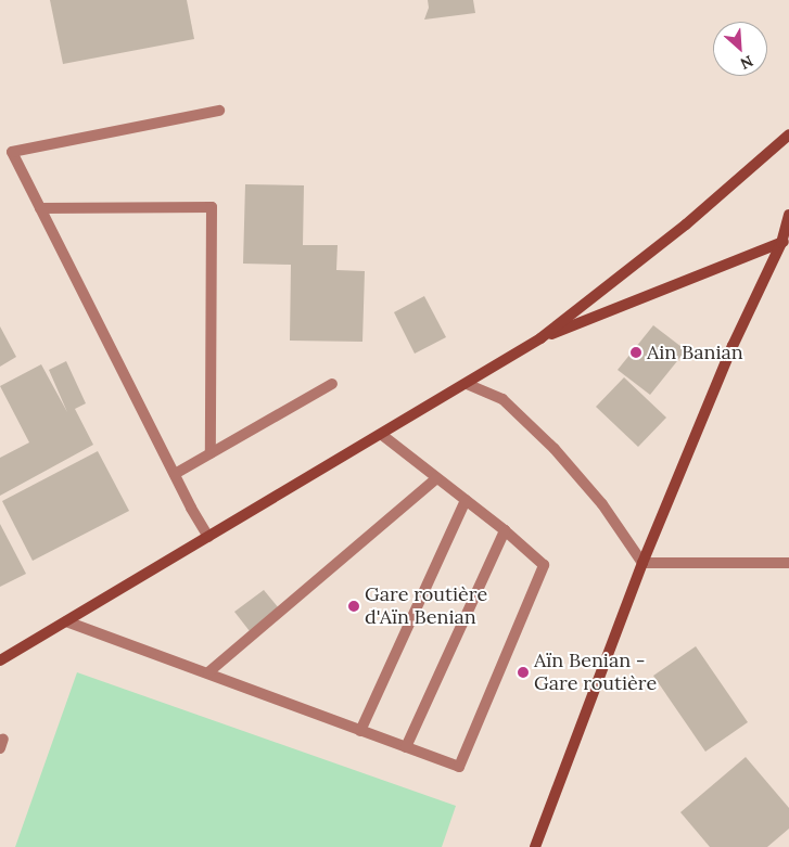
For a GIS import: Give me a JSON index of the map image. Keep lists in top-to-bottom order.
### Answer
{
  "places": ["Ain Banian", "Gare routière d'Aïn Benian", "Aïn Benian - Gare routière"],
  "north": "bottom right"
}
